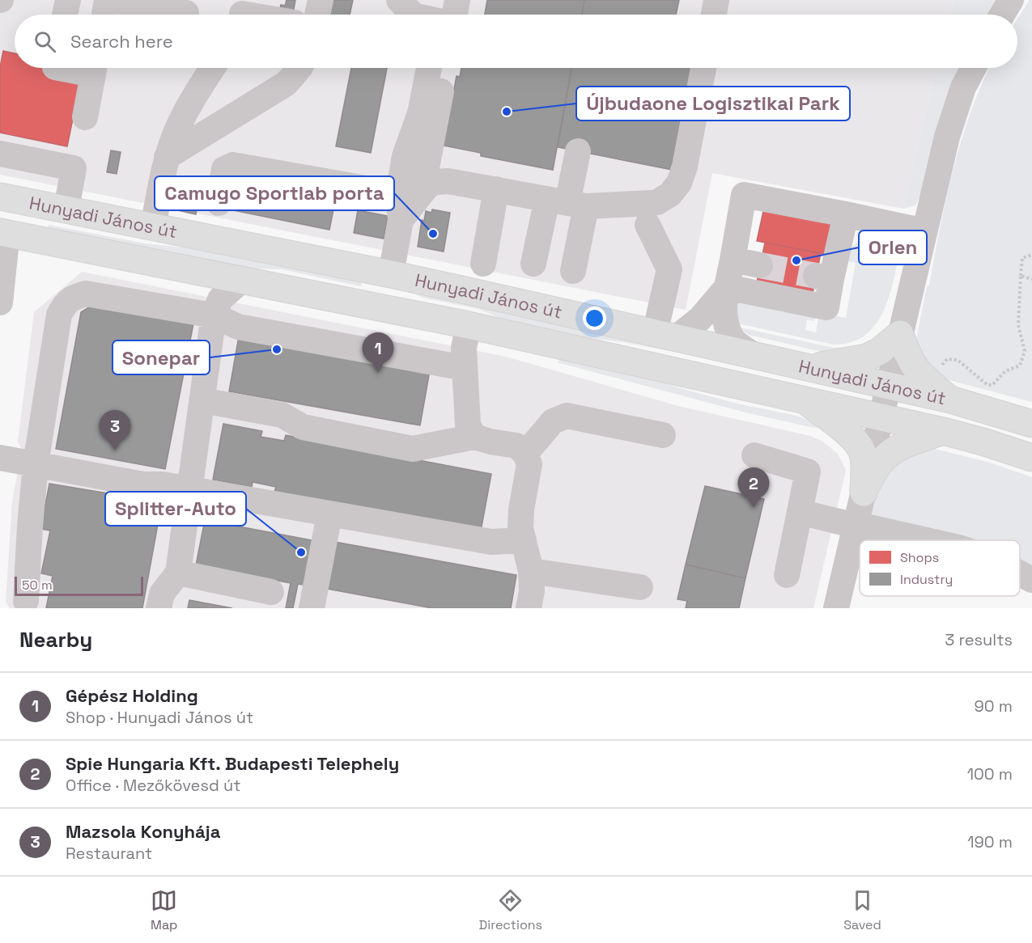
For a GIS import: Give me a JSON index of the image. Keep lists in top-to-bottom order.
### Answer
{
  "streets": {
    "main road": ["Hunyadi János út"]
  },
  "places": [
    "Újbudaone Logisztikai Park",
    "Camugo Sportlab porta",
    "Orlen",
    "Sonepar",
    "Splitter-Auto"
  ],
  "legend": ["Shops", "Industry"],
  "scale_bar": "50 m",
  "page": {
    "search": "Search here",
    "pins": ["1", "3", "2"],
    "scale": "50 m",
    "heading": ["Nearby", "3 results"],
    "list": [
      {
        "mark": "1",
        "name": "Gépész Holding",
        "note": "Shop · Hunyadi János út",
        "value": "90 m"
      },
      {
        "mark": "2",
        "name": "Spie Hungaria Kft. Budapesti Telephely",
        "note": "Office · Mezőkövesd út",
        "value": "100 m"
      },
      {
        "mark": "3",
        "name": "Mazsola Konyhája",
        "note": "Restaurant",
        "value": "190 m"
      }
    ],
    "nav": ["Map", "Directions", "Saved"]
  }
}
